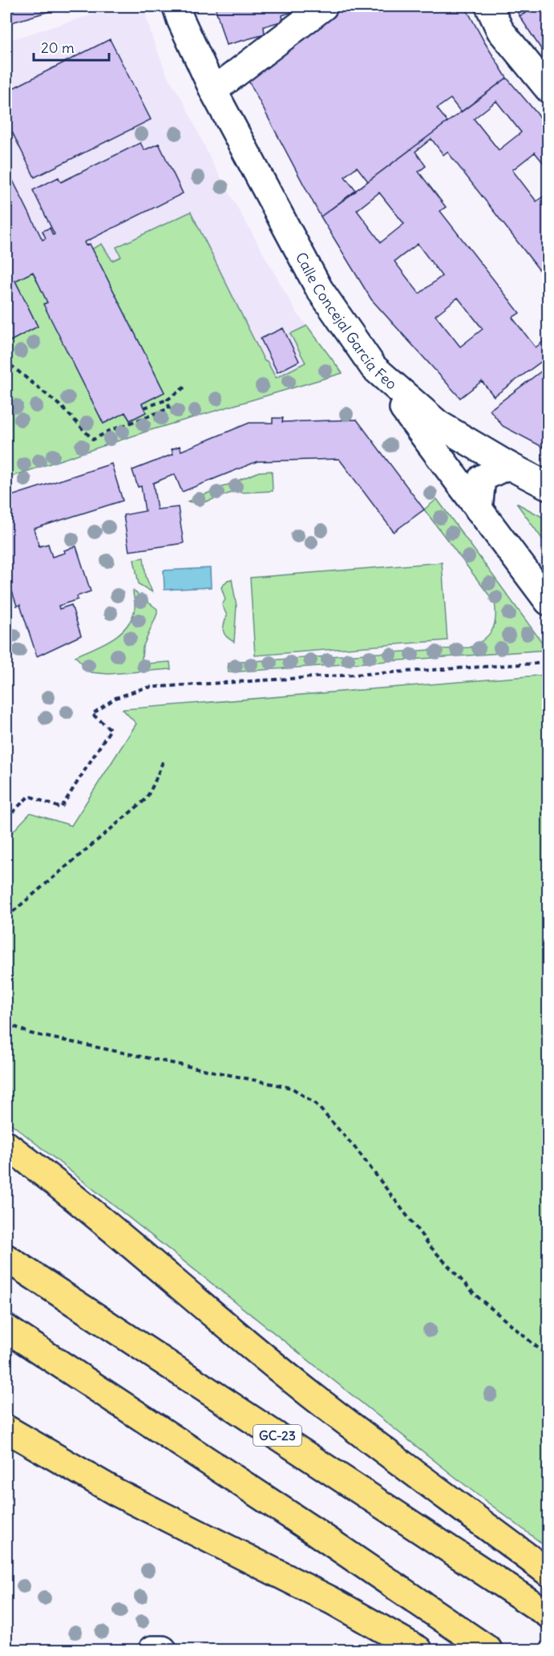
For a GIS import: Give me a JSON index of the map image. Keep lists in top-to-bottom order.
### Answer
{
  "streets": {
    "highway": ["GC-23"],
    "street": ["Calle Concejal García Feo"]
  },
  "scale_bar": "20 m"
}
